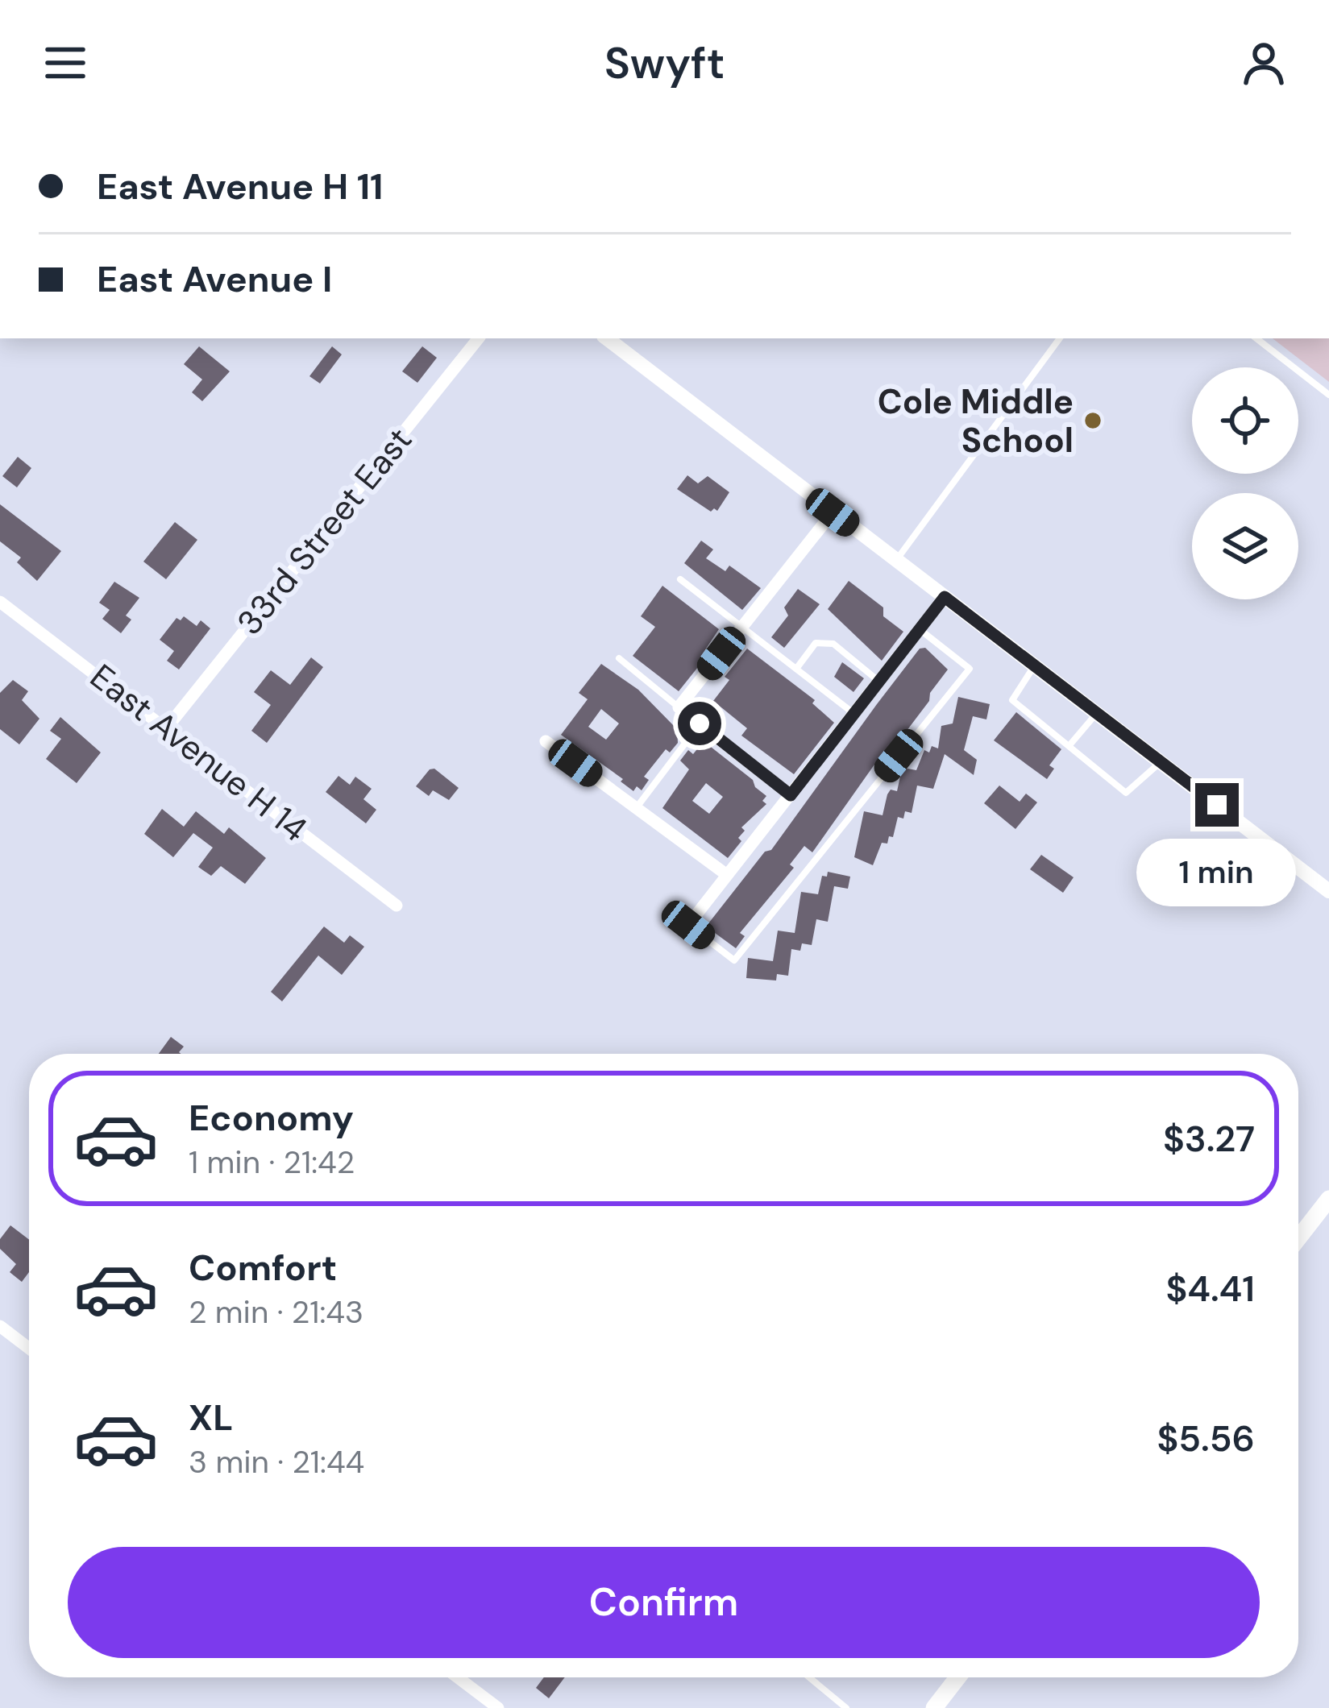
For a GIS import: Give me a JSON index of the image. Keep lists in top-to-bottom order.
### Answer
{
  "streets": {
    "street": ["33rd Street East", "East Avenue H 14"]
  },
  "crossings": [
    ["33rd Street East", "East Avenue H 14"]
  ],
  "places": ["Cole Middle School"],
  "page": {
    "header": "Swyft",
    "banner": ["East Avenue H 11", "East Avenue I"],
    "bubble": "1 min",
    "list": [
      {
        "name": "Economy",
        "note": "1 min · 21:42",
        "value": "$3.27"
      },
      {
        "name": "Comfort",
        "note": "2 min · 21:43",
        "value": "$4.41"
      },
      {
        "name": "XL",
        "note": "3 min · 21:44",
        "value": "$5.56"
      }
    ],
    "buttons": "Confirm"
  }
}
